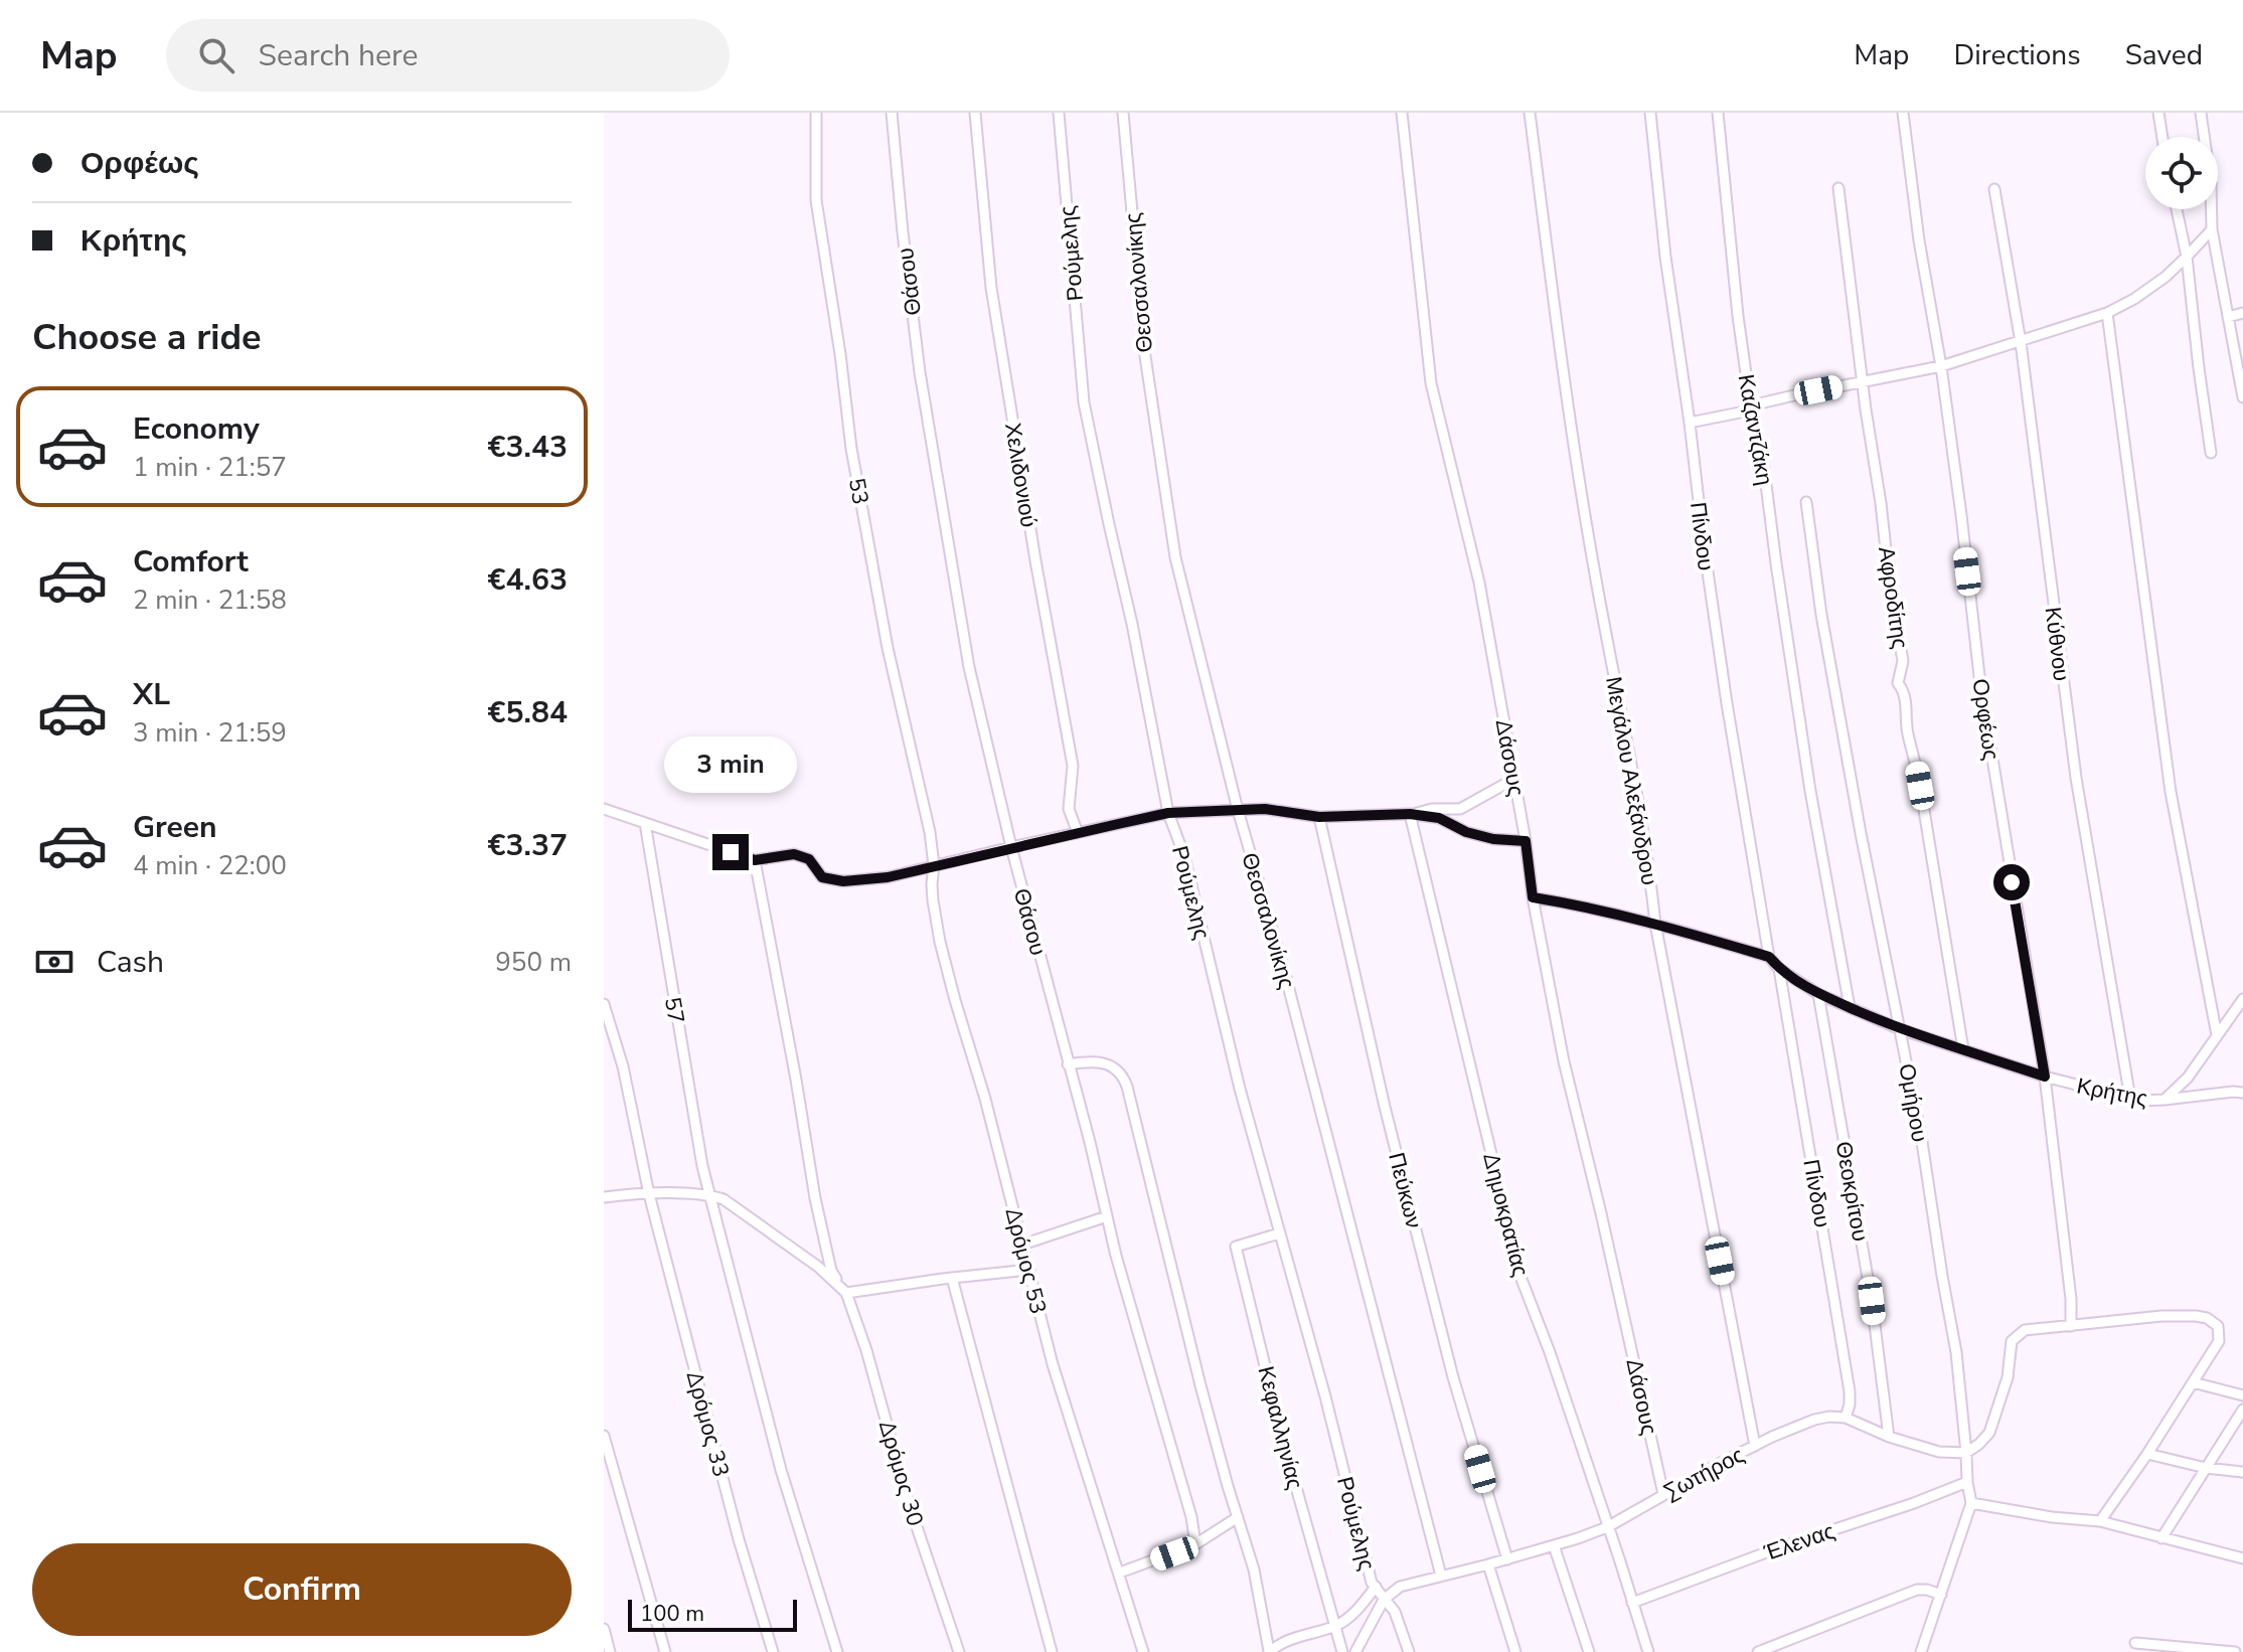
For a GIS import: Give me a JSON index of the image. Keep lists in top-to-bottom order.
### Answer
{
  "streets": {
    "street": [
      "Ρούμελης",
      "Θάσου",
      "Θεσσαλονίκης",
      "Καζαντζάκη",
      "Χελιδονιού",
      "53",
      "Πίνδου",
      "Αφροδίτης",
      "Κύθνου",
      "Ορφέως",
      "Δάσους",
      "Μεγάλου Αλεξάνδρου",
      "57",
      "Κρήτης",
      "Ομήρου",
      "Πεύκων",
      "Θεοκρίτου",
      "Δημοκρατίας",
      "Δρόμος 53",
      "Δρόμος 33",
      "Κεφαλληνίας",
      "Δρόμος 30",
      "Σωτήρος",
      "Έλενας"
    ]
  },
  "crossings": [
    ["Ρούμελης", "Κεφαλληνίας"],
    ["Ρούμελης", "Σωτήρος"],
    ["Θεσσαλονίκης", "Σωτήρος"],
    ["Καζαντζάκη", "Κρήτης"],
    ["53", "Δρόμος 53"],
    ["Πίνδου", "Κρήτης"],
    ["Πίνδου", "Σωτήρος"],
    ["Αφροδίτης", "Κρήτης"],
    ["Κύθνου", "Κρήτης"],
    ["Ορφέως", "Κρήτης"],
    ["Δάσους", "Σωτήρος"],
    ["Μεγάλου Αλεξάνδρου", "Σωτήρος"],
    ["Κρήτης", "Ομήρου"],
    ["Κρήτης", "Θεοκρίτου"],
    ["Ομήρου", "Έλενας"],
    ["Πεύκων", "Σωτήρος"],
    ["Δημοκρατίας", "Σωτήρος"],
    ["Δημοκρατίας", "Έλενας"]
  ],
  "scale_bar": "100 m",
  "page": {
    "header": "Map",
    "search": "Search here",
    "nav": ["Map", "Directions", "Saved"],
    "banner": ["Ορφέως", "Κρήτης"],
    "heading": "Choose a ride",
    "list": [
      {
        "name": "Economy",
        "note": "1 min · 21:57",
        "value": "€3.43"
      },
      {
        "name": "Comfort",
        "note": "2 min · 21:58",
        "value": "€4.63"
      },
      {
        "name": "XL",
        "note": "3 min · 21:59",
        "value": "€5.84"
      },
      {
        "name": "Green",
        "note": "4 min · 22:00",
        "value": "€3.37"
      }
    ],
    "bubble": "3 min",
    "pay": ["Cash", "950 m"],
    "buttons": "Confirm",
    "scale": "100 m"
  }
}
